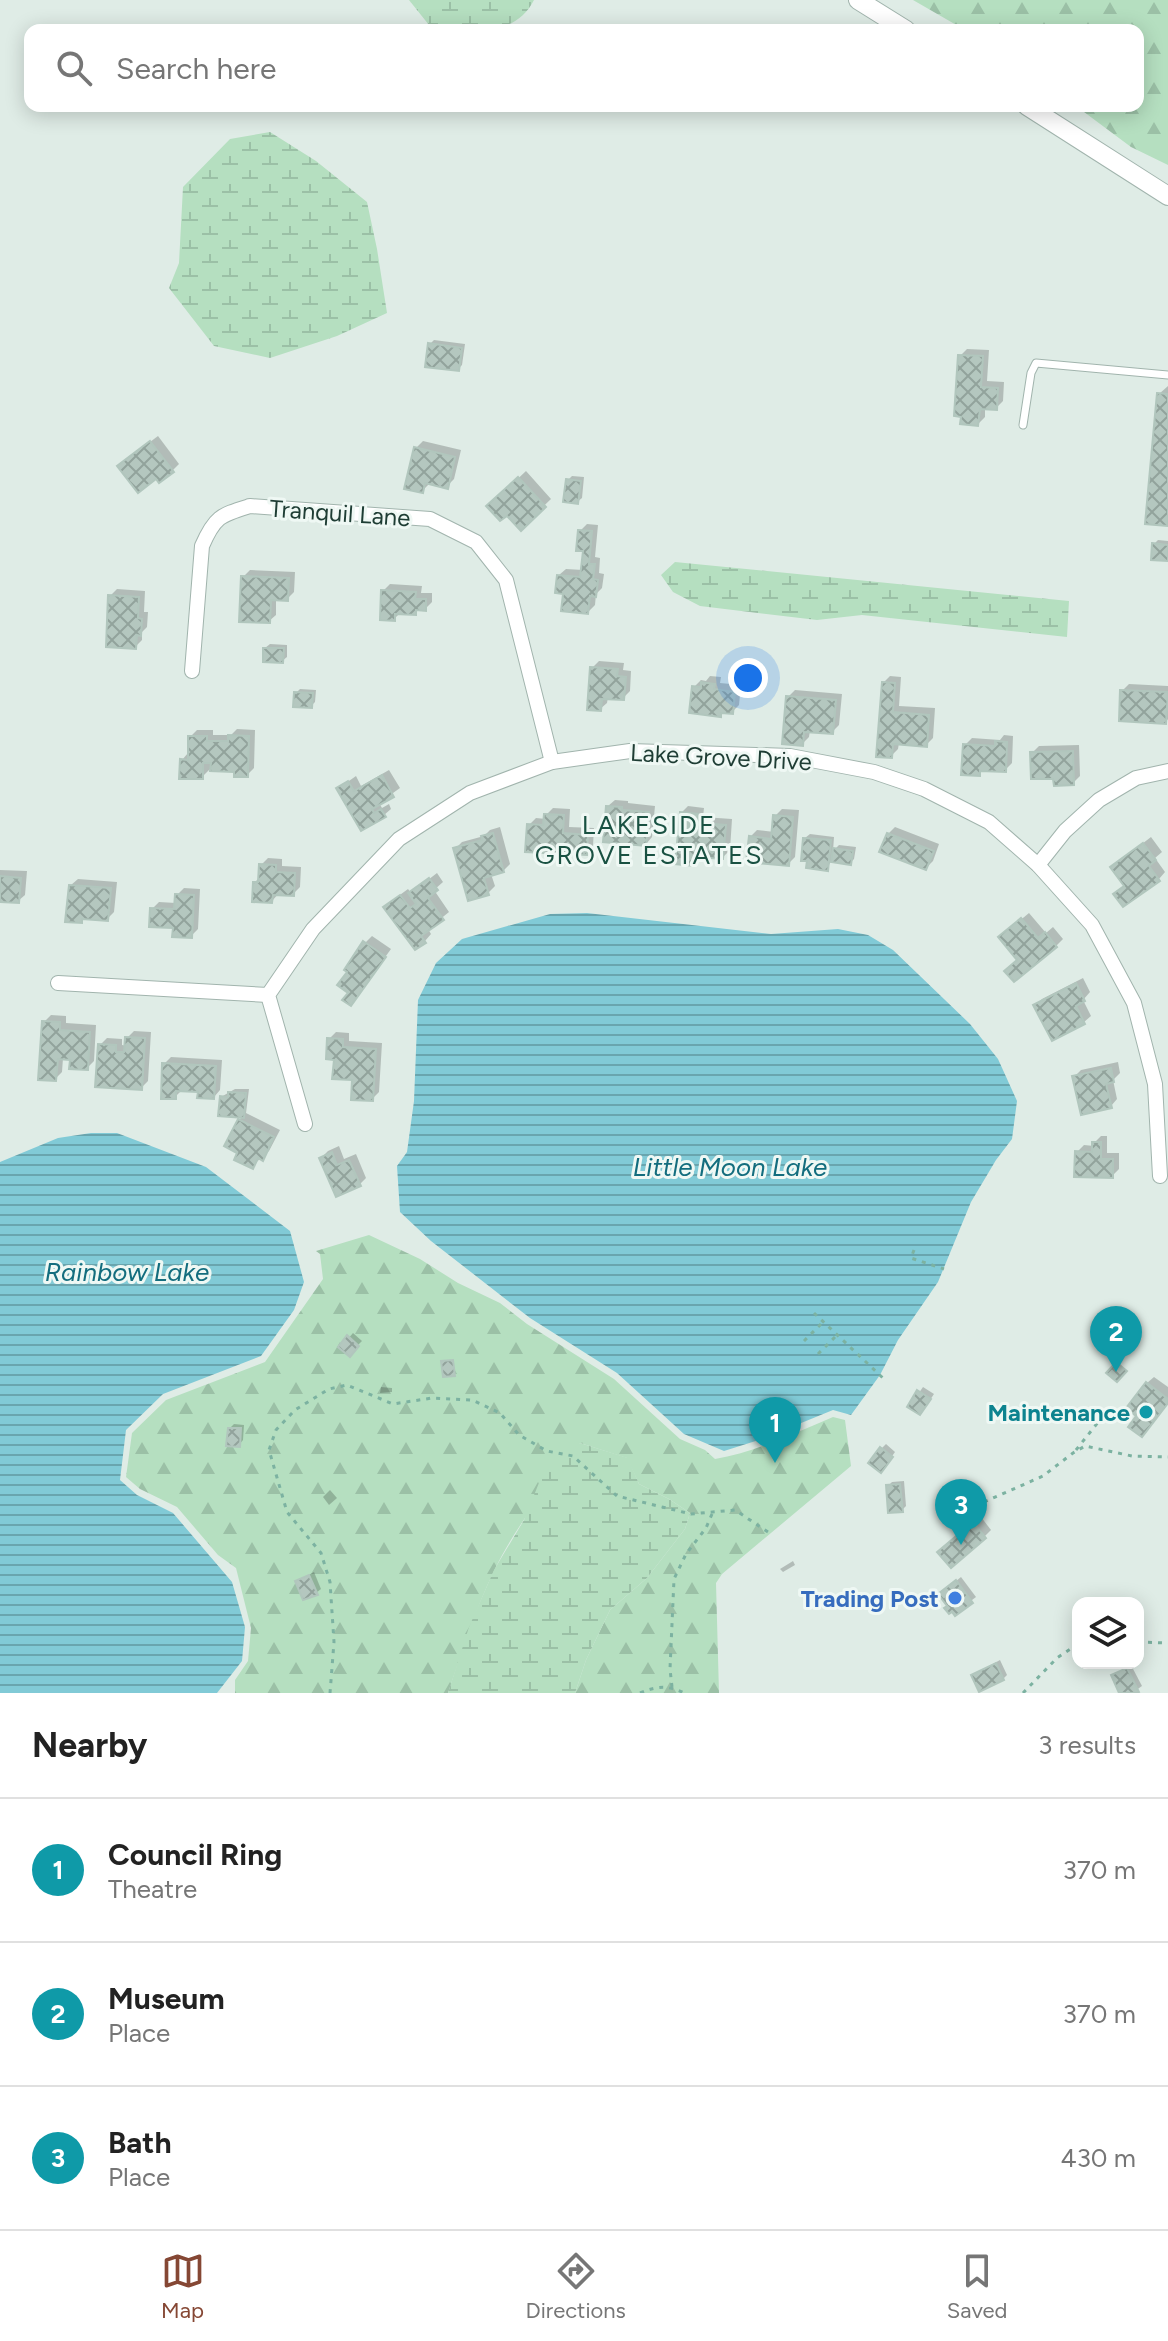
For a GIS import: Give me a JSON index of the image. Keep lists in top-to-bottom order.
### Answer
{
  "streets": {
    "street": ["Tranquil Lane", "Lake Grove Drive"]
  },
  "crossings": [
    ["Tranquil Lane", "Lake Grove Drive"]
  ],
  "districts": ["LAKESIDE GROVE ESTATES"],
  "water": ["Little Moon Lake", "Rainbow Lake"],
  "places": ["Maintenance", "Trading Post"],
  "page": {
    "search": "Search here",
    "pins": ["2", "1", "3"],
    "heading": ["Nearby", "3 results"],
    "list": [
      {
        "mark": "1",
        "name": "Council Ring",
        "note": "Theatre",
        "value": "370 m"
      },
      {
        "mark": "2",
        "name": "Museum",
        "note": "Place",
        "value": "370 m"
      },
      {
        "mark": "3",
        "name": "Bath",
        "note": "Place",
        "value": "430 m"
      }
    ],
    "nav": ["Map", "Directions", "Saved"]
  }
}
